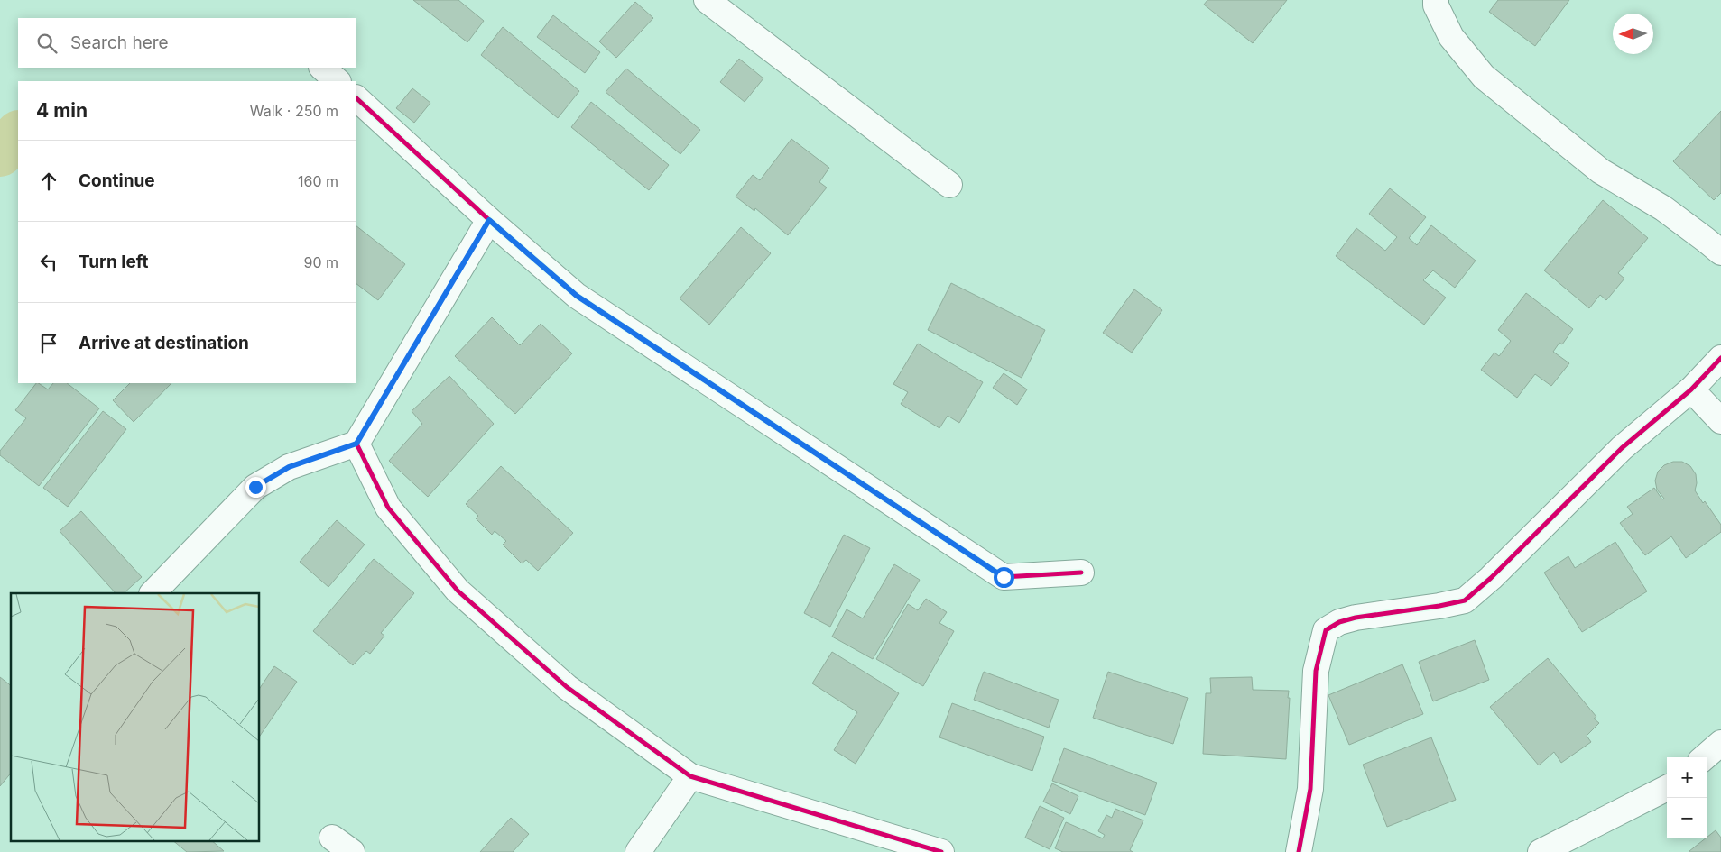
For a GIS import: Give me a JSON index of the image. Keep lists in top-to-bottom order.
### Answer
{
  "north": "left",
  "page": {
    "search": "Search here",
    "heading": ["4 min", "Walk · 250 m"],
    "list": [
      ["Continue", "160 m"],
      ["Turn left", "90 m"],
      "Arrive at destination"
    ],
    "map_buttons": ["+", "−"]
  }
}
